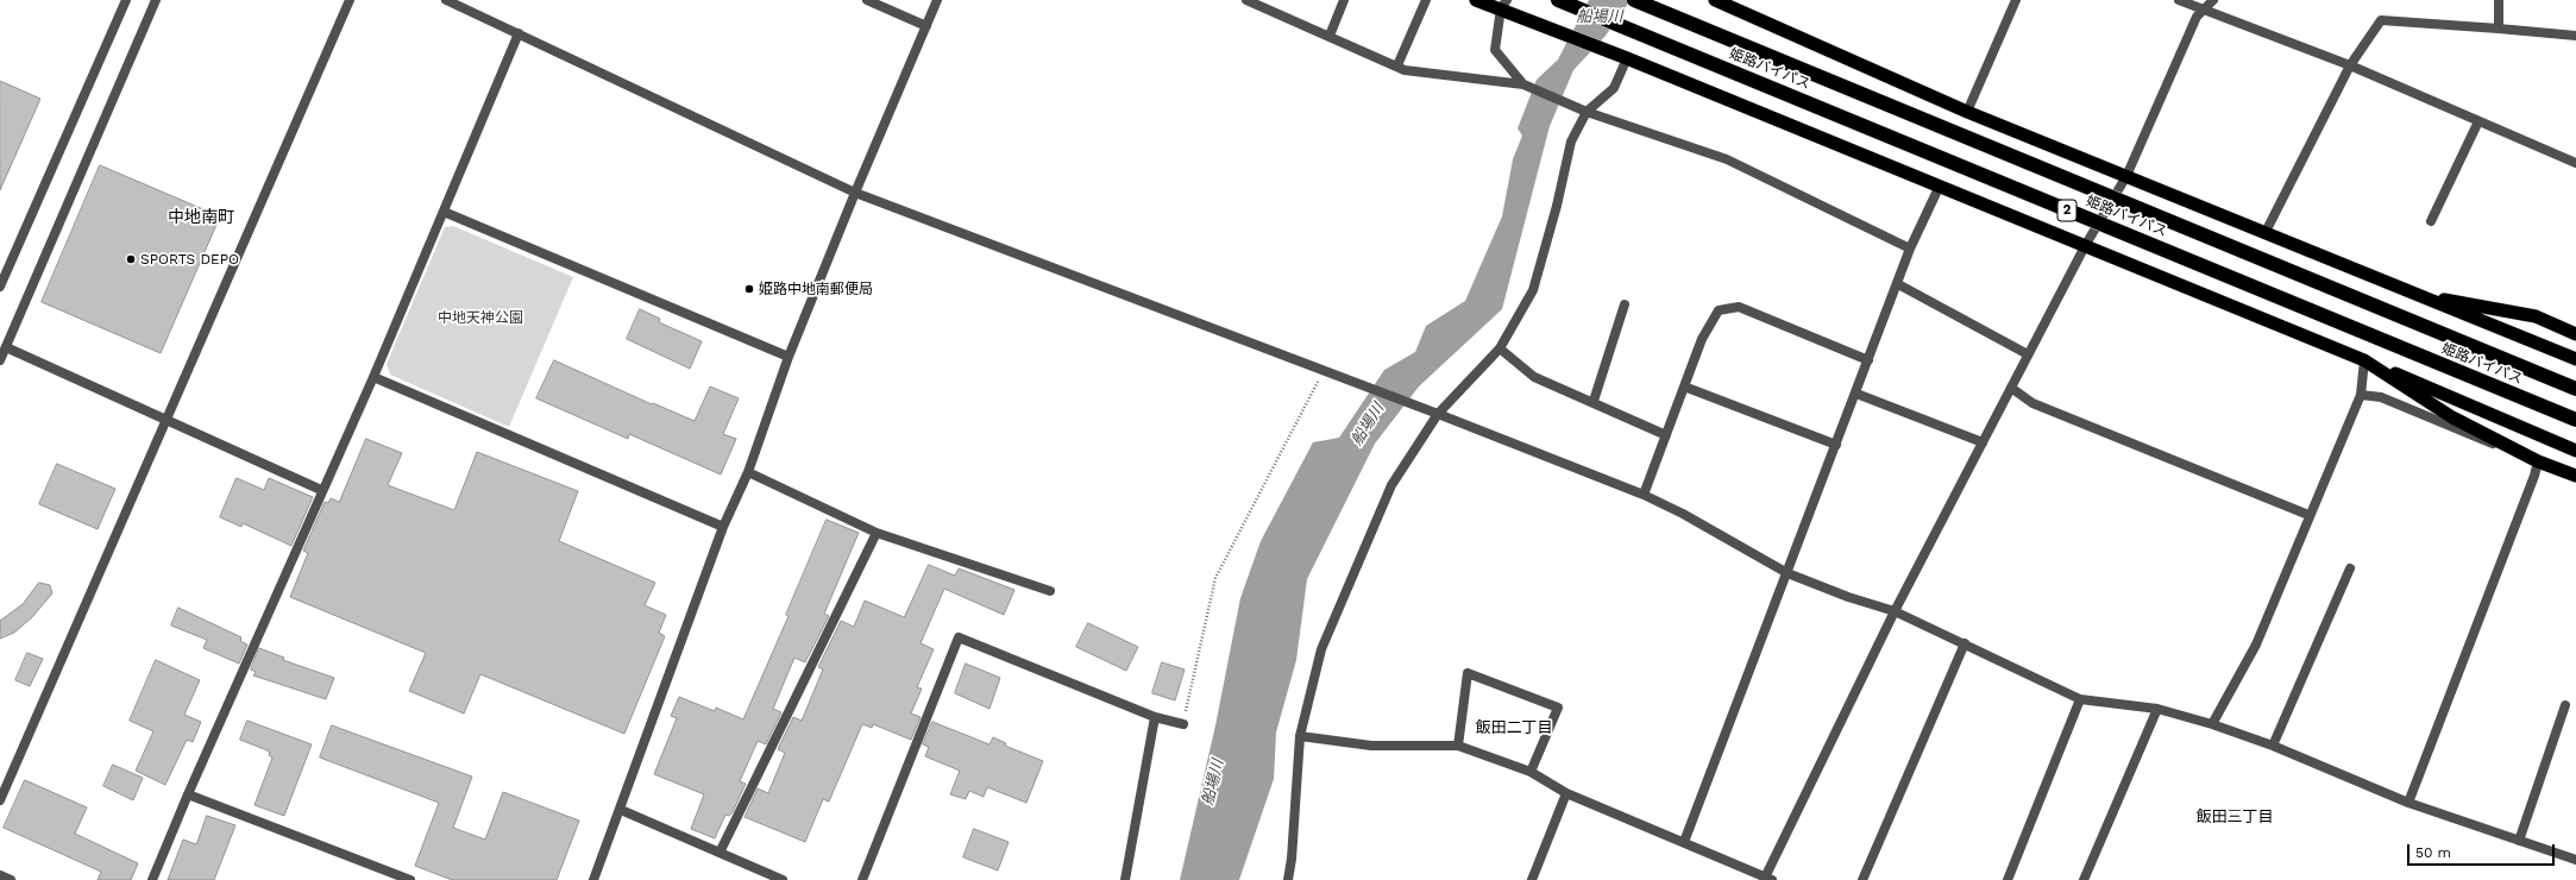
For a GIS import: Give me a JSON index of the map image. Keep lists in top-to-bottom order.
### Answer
{
  "streets": {
    "highway": ["姫路バイパス", "2"]
  },
  "districts": ["中地南町", "飯田二丁目", "飯田三丁目"],
  "water": ["船場川"],
  "parks": ["中地天神公園"],
  "places": ["SPORTS DEPO", "姫路中地南郵便局"],
  "scale_bar": "50 m"
}
